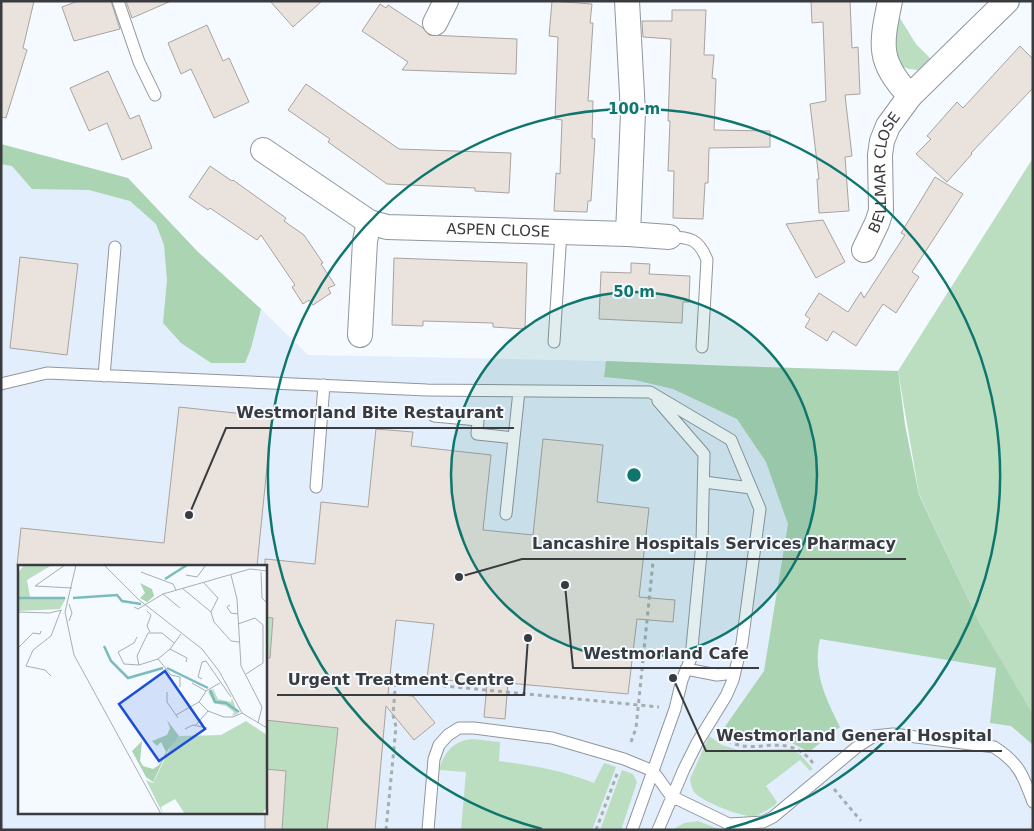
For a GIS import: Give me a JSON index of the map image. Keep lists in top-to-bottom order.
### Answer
{
  "streets": {
    "street": ["BELLMAR CLOSE", "ASPEN CLOSE"]
  },
  "places": [
    "Westmorland Bite Restaurant",
    "Lancashire Hospitals Services Pharmacy",
    "Westmorland Cafe",
    "Urgent Treatment Centre",
    "Westmorland General Hospital"
  ],
  "rings": ["100 m", "50 m"]
}
